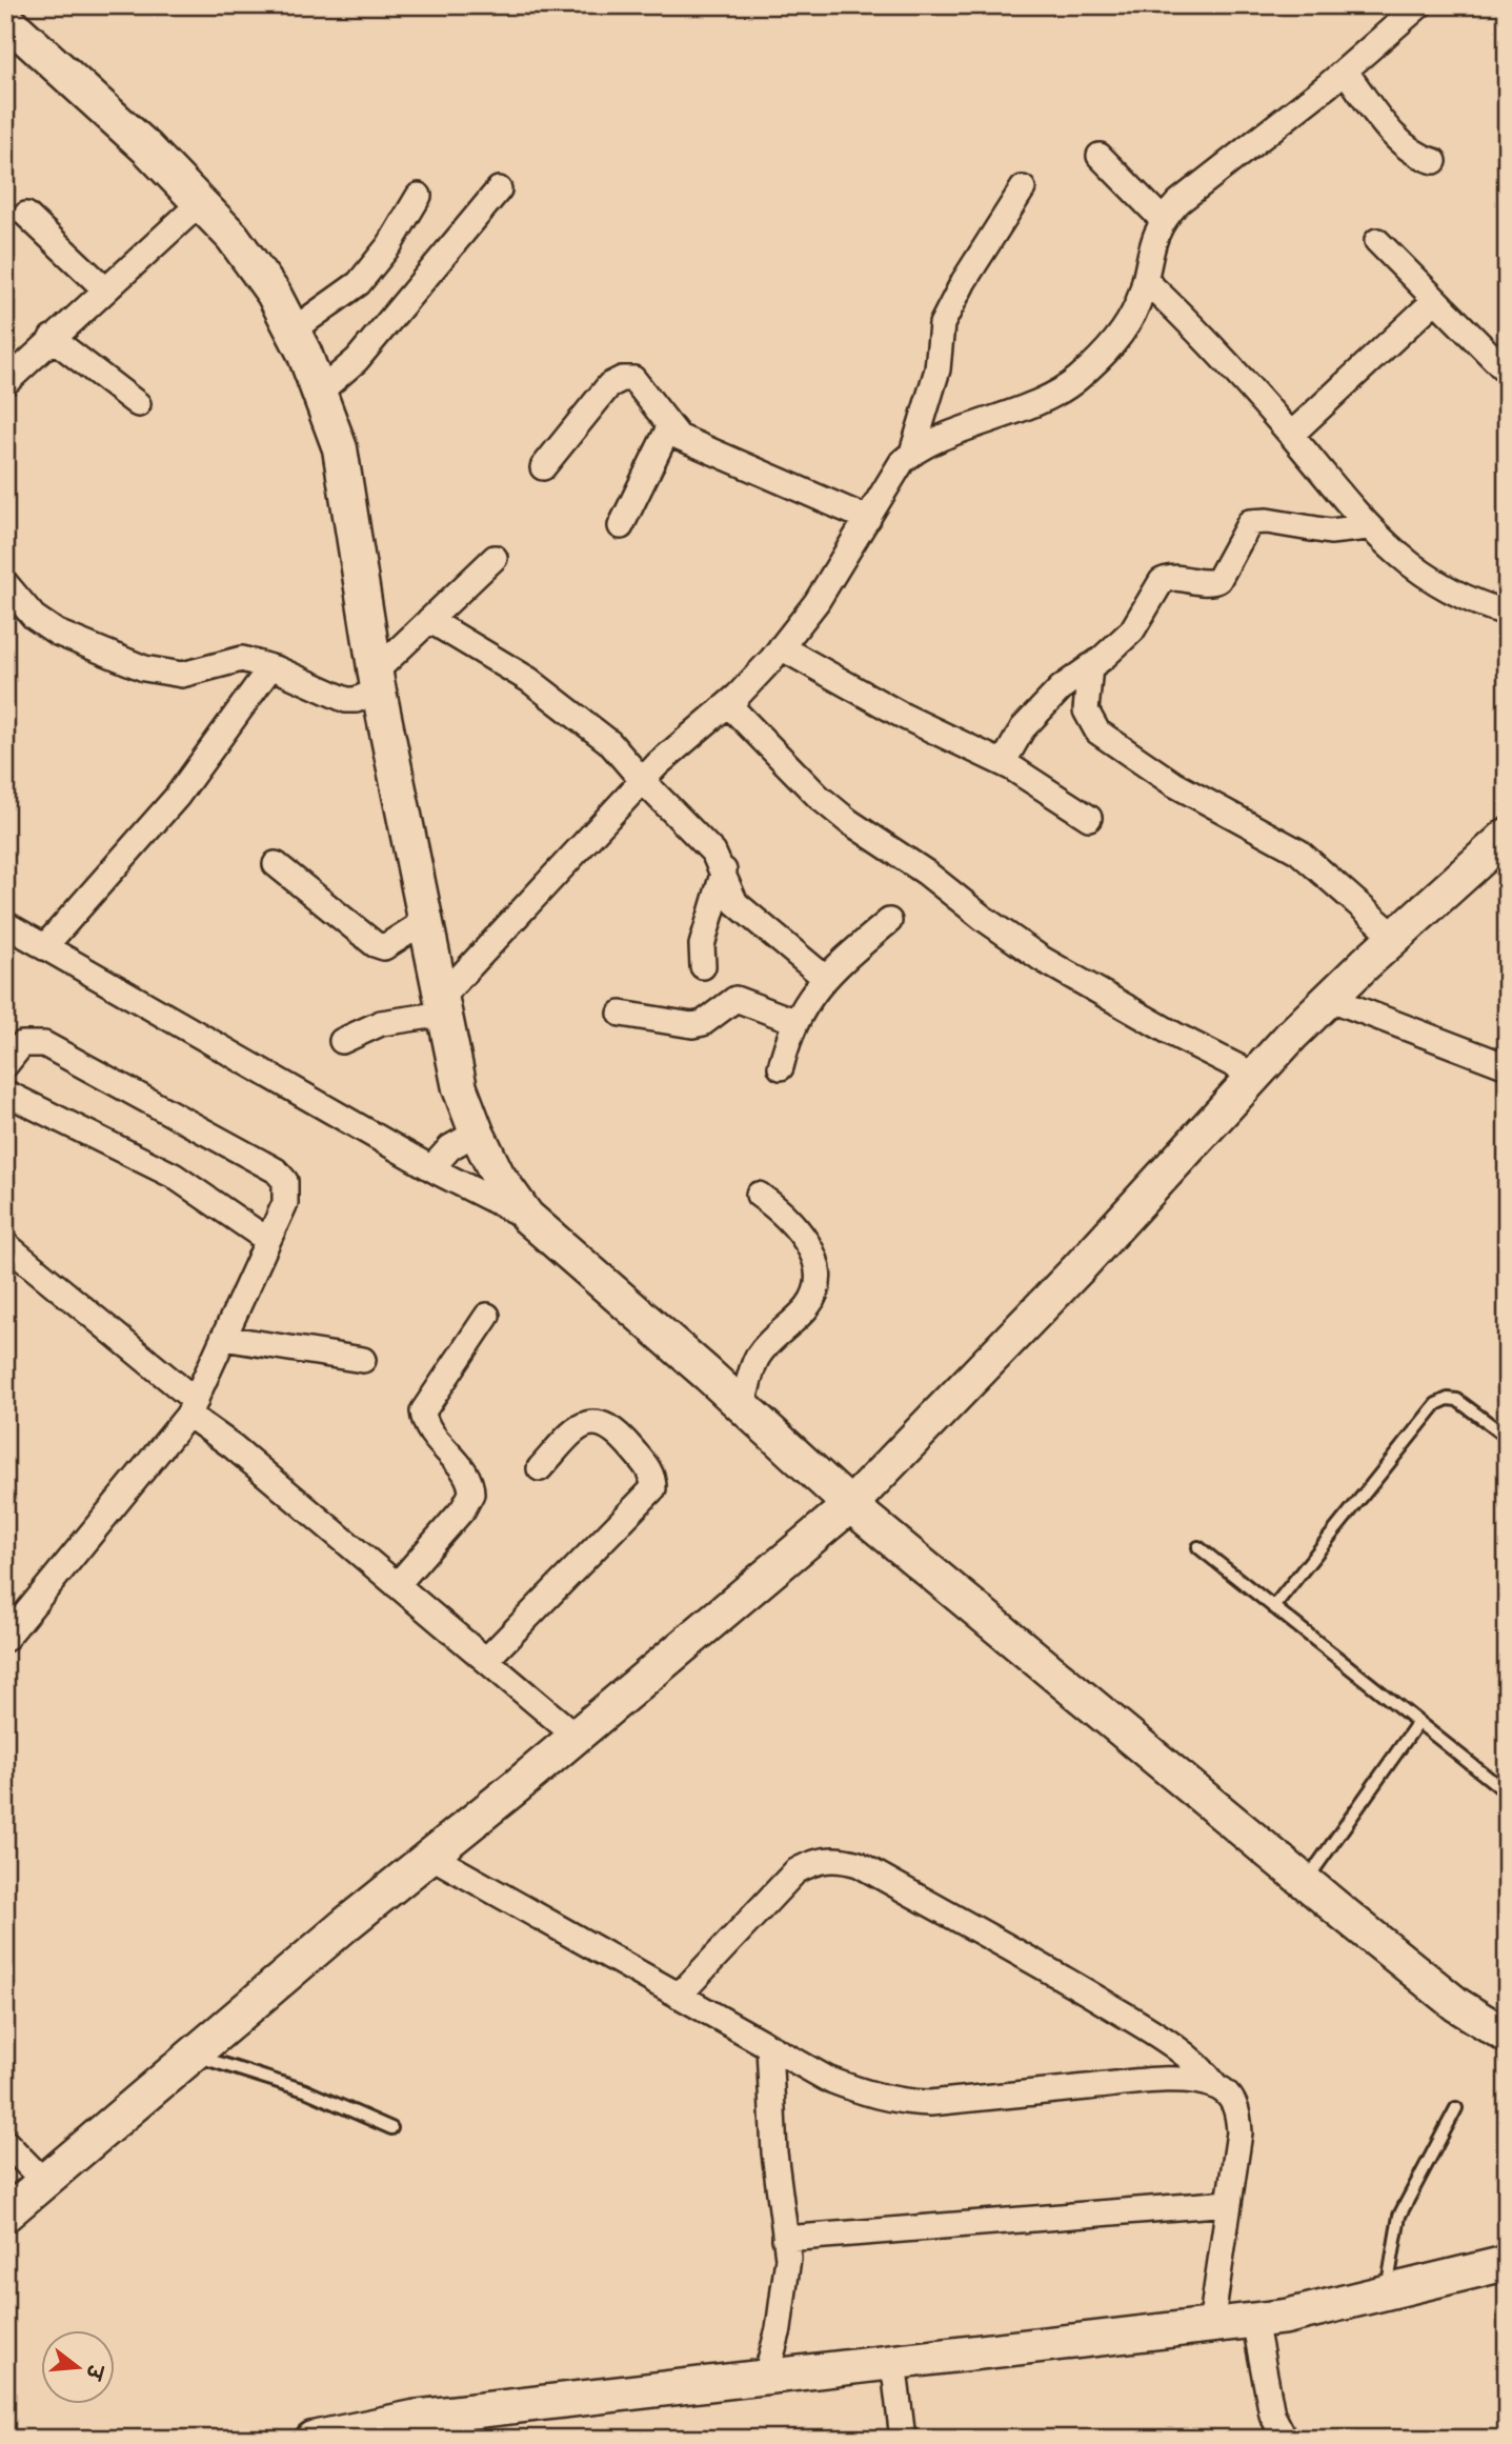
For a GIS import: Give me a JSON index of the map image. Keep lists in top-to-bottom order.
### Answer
{
  "north": "right"
}
